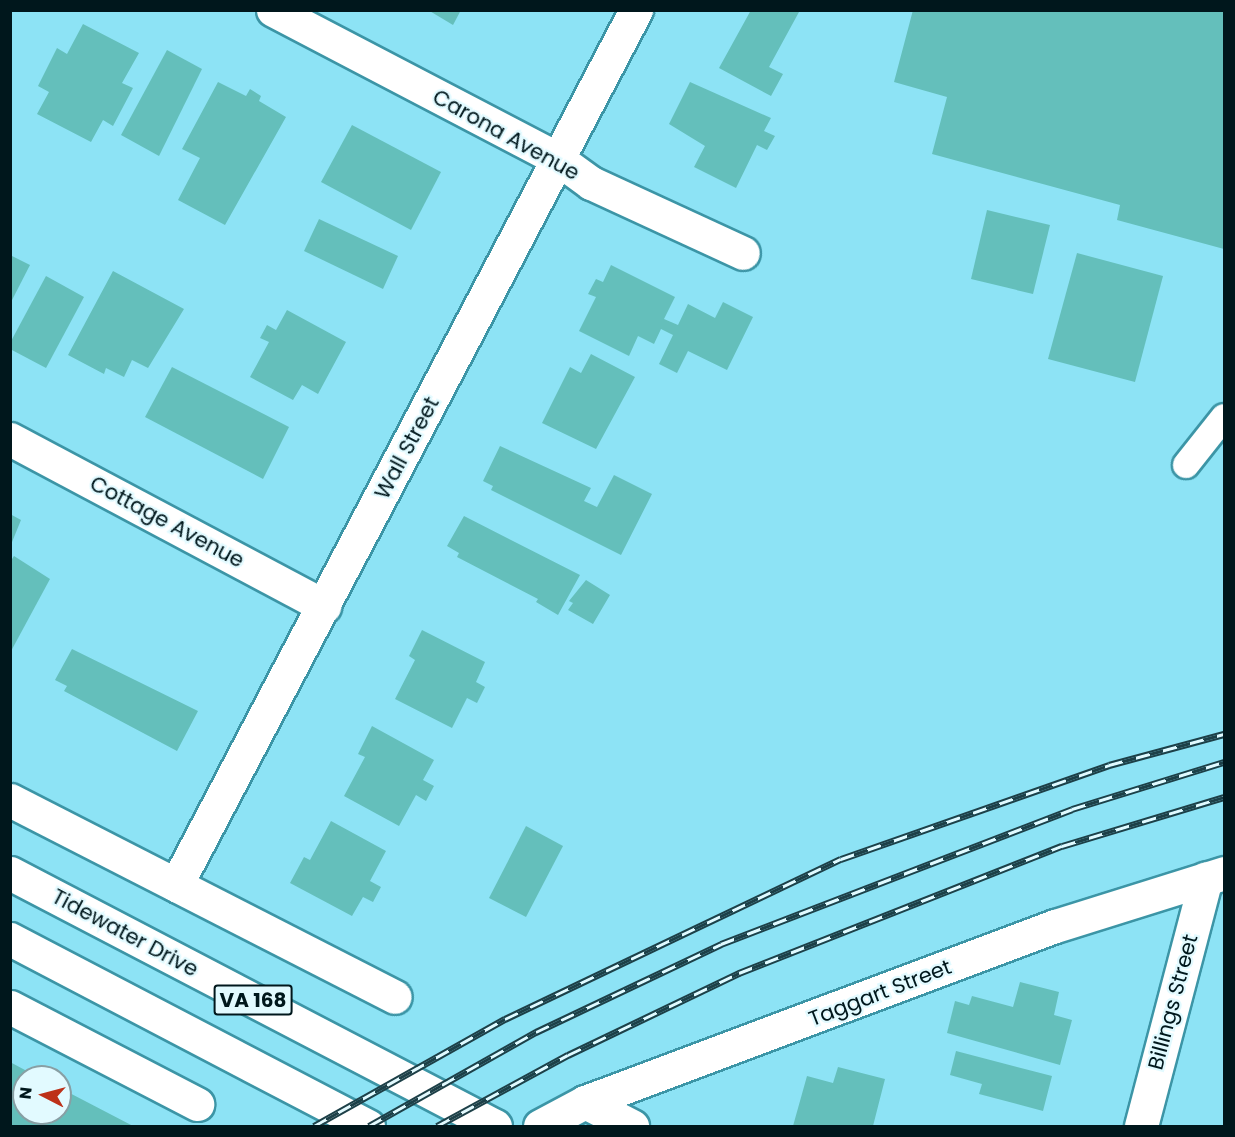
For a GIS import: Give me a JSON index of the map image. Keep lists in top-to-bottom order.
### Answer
{
  "streets": {
    "main road": [
      "Carona Avenue",
      "Wall Street",
      "Cottage Avenue",
      "Tidewater Drive",
      "Taggart Street",
      "VA 168",
      "Billings Street"
    ]
  },
  "crossings": [
    ["Carona Avenue", "Wall Street"],
    ["Wall Street", "Cottage Avenue"],
    ["Taggart Street", "Billings Street"]
  ],
  "north": "left"
}
